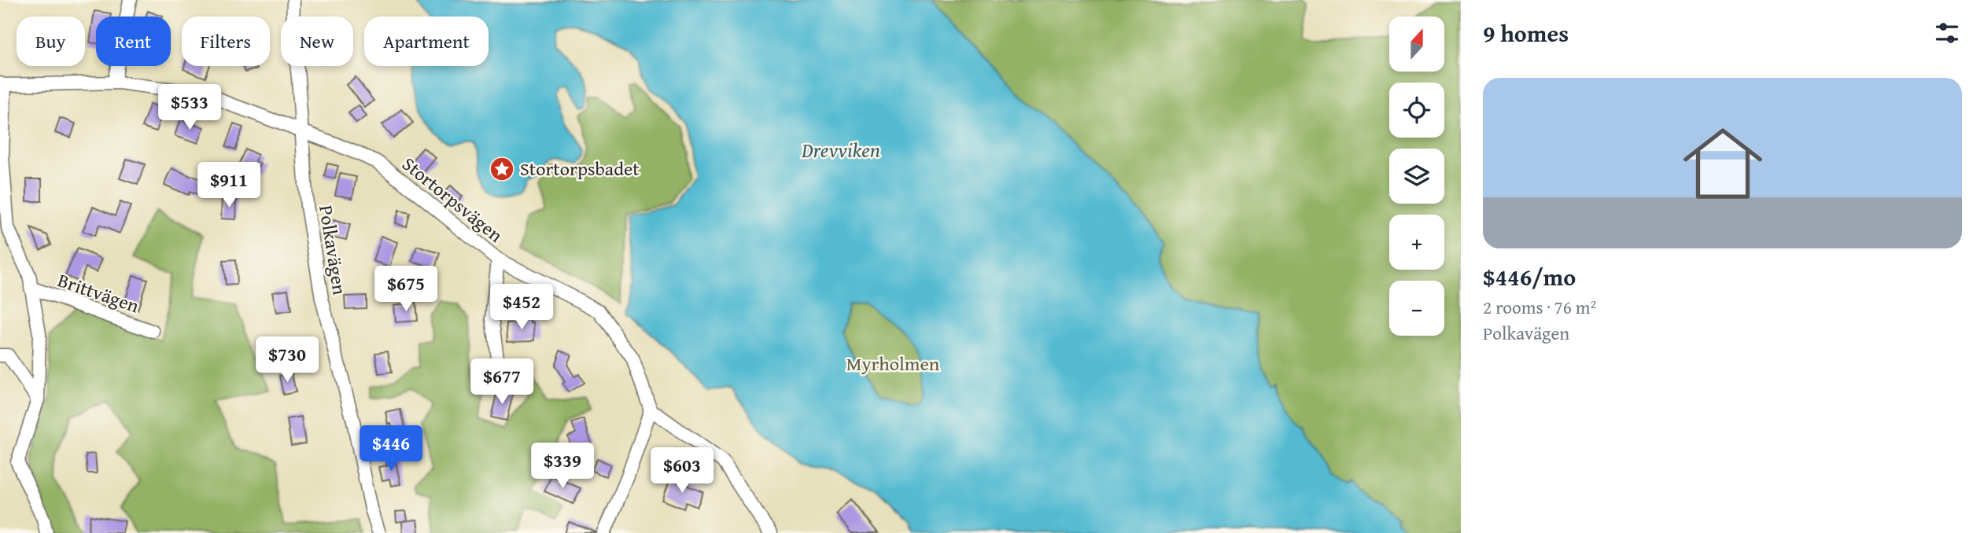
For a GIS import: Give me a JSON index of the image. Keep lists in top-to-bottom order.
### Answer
{
  "streets": {
    "street": ["Stortorpsvägen", "Polkavägen", "Brittvägen"]
  },
  "crossings": [
    ["Stortorpsvägen", "Polkavägen"]
  ],
  "water": ["Drevviken"],
  "parks": ["Myrholmen"],
  "places": {
    "place": ["Stortorpsbadet"]
  },
  "north": "top",
  "page": {
    "heading": "9 homes",
    "map_buttons": ["+", "−"],
    "chip": [
      "Buy",
      "Rent",
      "Filters",
      "New",
      "Apartment"
    ],
    "list": [
      {
        "name": "$446/mo",
        "note": "2 rooms · 76 m² · Polkavägen"
      }
    ],
    "price": [
      "$533",
      "$911",
      "$675",
      "$452",
      "$730",
      "$677",
      "$446",
      "$339",
      "$603"
    ]
  }
}
